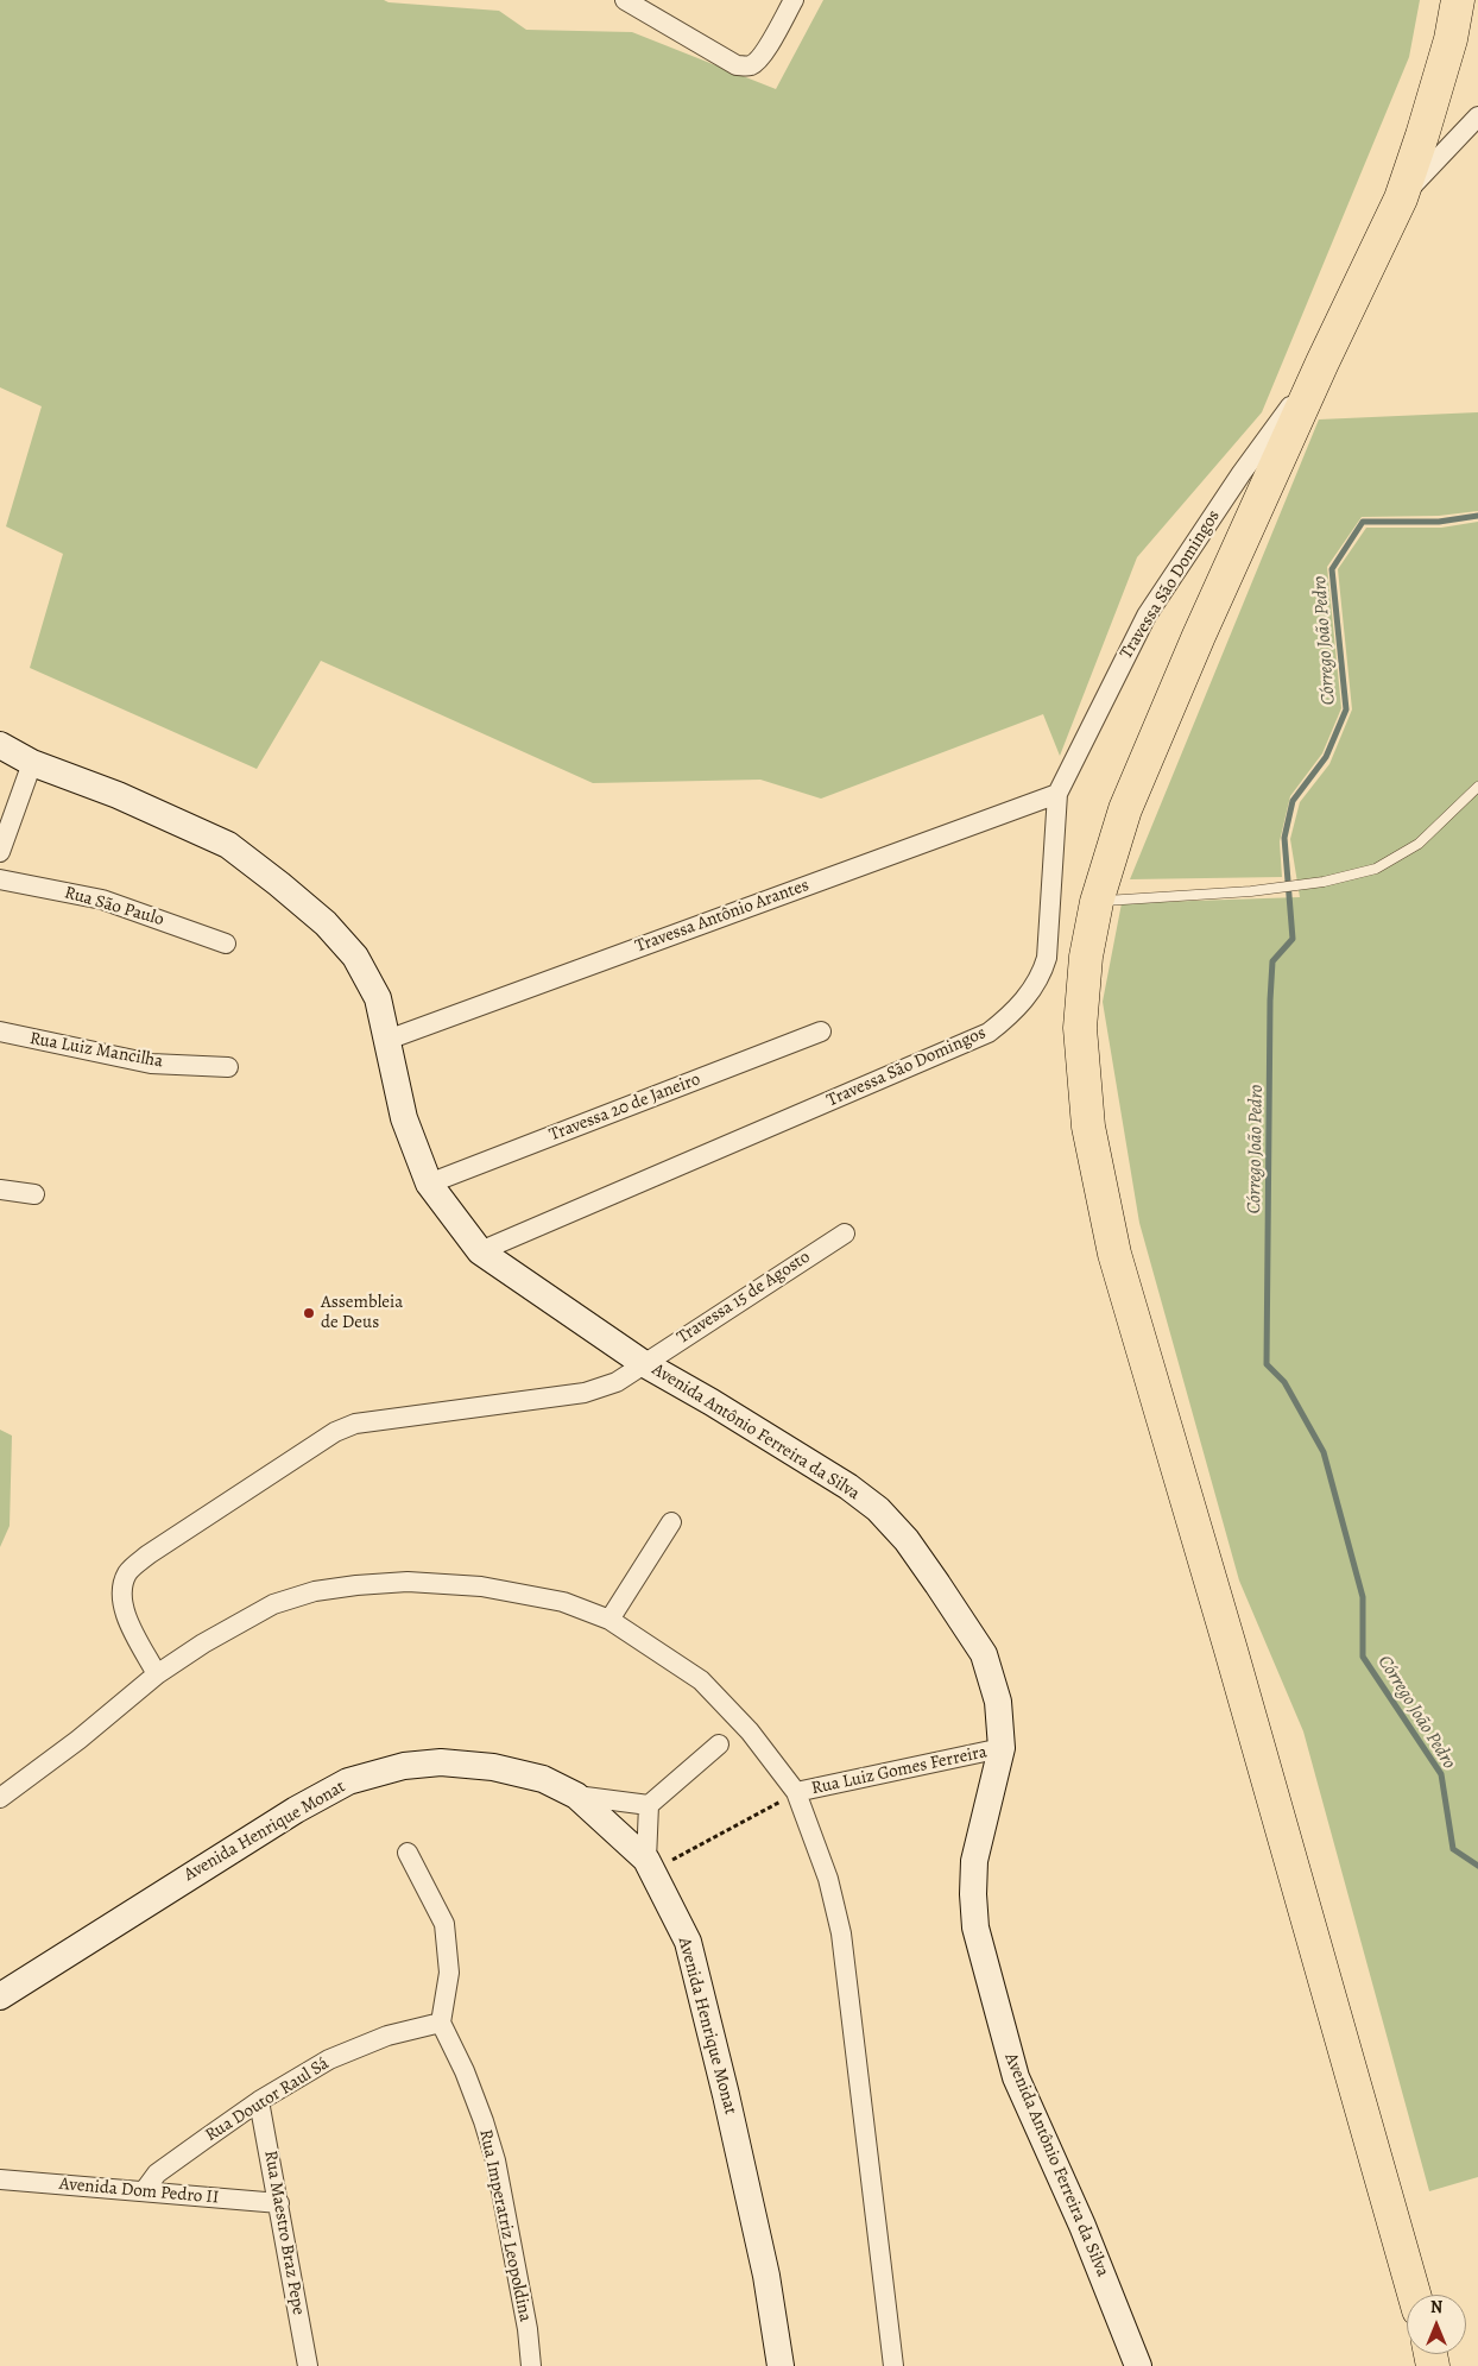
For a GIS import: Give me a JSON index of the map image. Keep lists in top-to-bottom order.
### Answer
{
  "streets": {
    "street": [
      "Travessa São Domingos",
      "Rua São Paulo",
      "Travessa Antônio Arantes",
      "Rua Luiz Mancilha",
      "Travessa 20 de Janeiro",
      "Travessa 15 de Agosto",
      "Avenida Antônio Ferreira da Silva",
      "Rua Luiz Gomes Ferreira",
      "Avenida Henrique Monat",
      "Rua Doutor Raul Sá",
      "Avenida Dom Pedro II",
      "Rua Imperatriz Leopoldina",
      "Rua Maestro Braz Pepe"
    ]
  },
  "crossings": [
    ["Travessa São Domingos", "Travessa Antônio Arantes"],
    ["Travessa São Domingos", "Avenida Antônio Ferreira da Silva"],
    ["Travessa Antônio Arantes", "Avenida Antônio Ferreira da Silva"],
    ["Travessa 20 de Janeiro", "Avenida Antônio Ferreira da Silva"],
    ["Travessa 15 de Agosto", "Avenida Antônio Ferreira da Silva"],
    ["Avenida Antônio Ferreira da Silva", "Rua Luiz Gomes Ferreira"],
    ["Rua Doutor Raul Sá", "Avenida Dom Pedro II"],
    ["Rua Doutor Raul Sá", "Rua Imperatriz Leopoldina"],
    ["Rua Doutor Raul Sá", "Rua Maestro Braz Pepe"],
    ["Avenida Dom Pedro II", "Rua Maestro Braz Pepe"]
  ],
  "water": ["Córrego João Pedro"],
  "places": ["Assembleia de Deus"],
  "north": "top"
}
